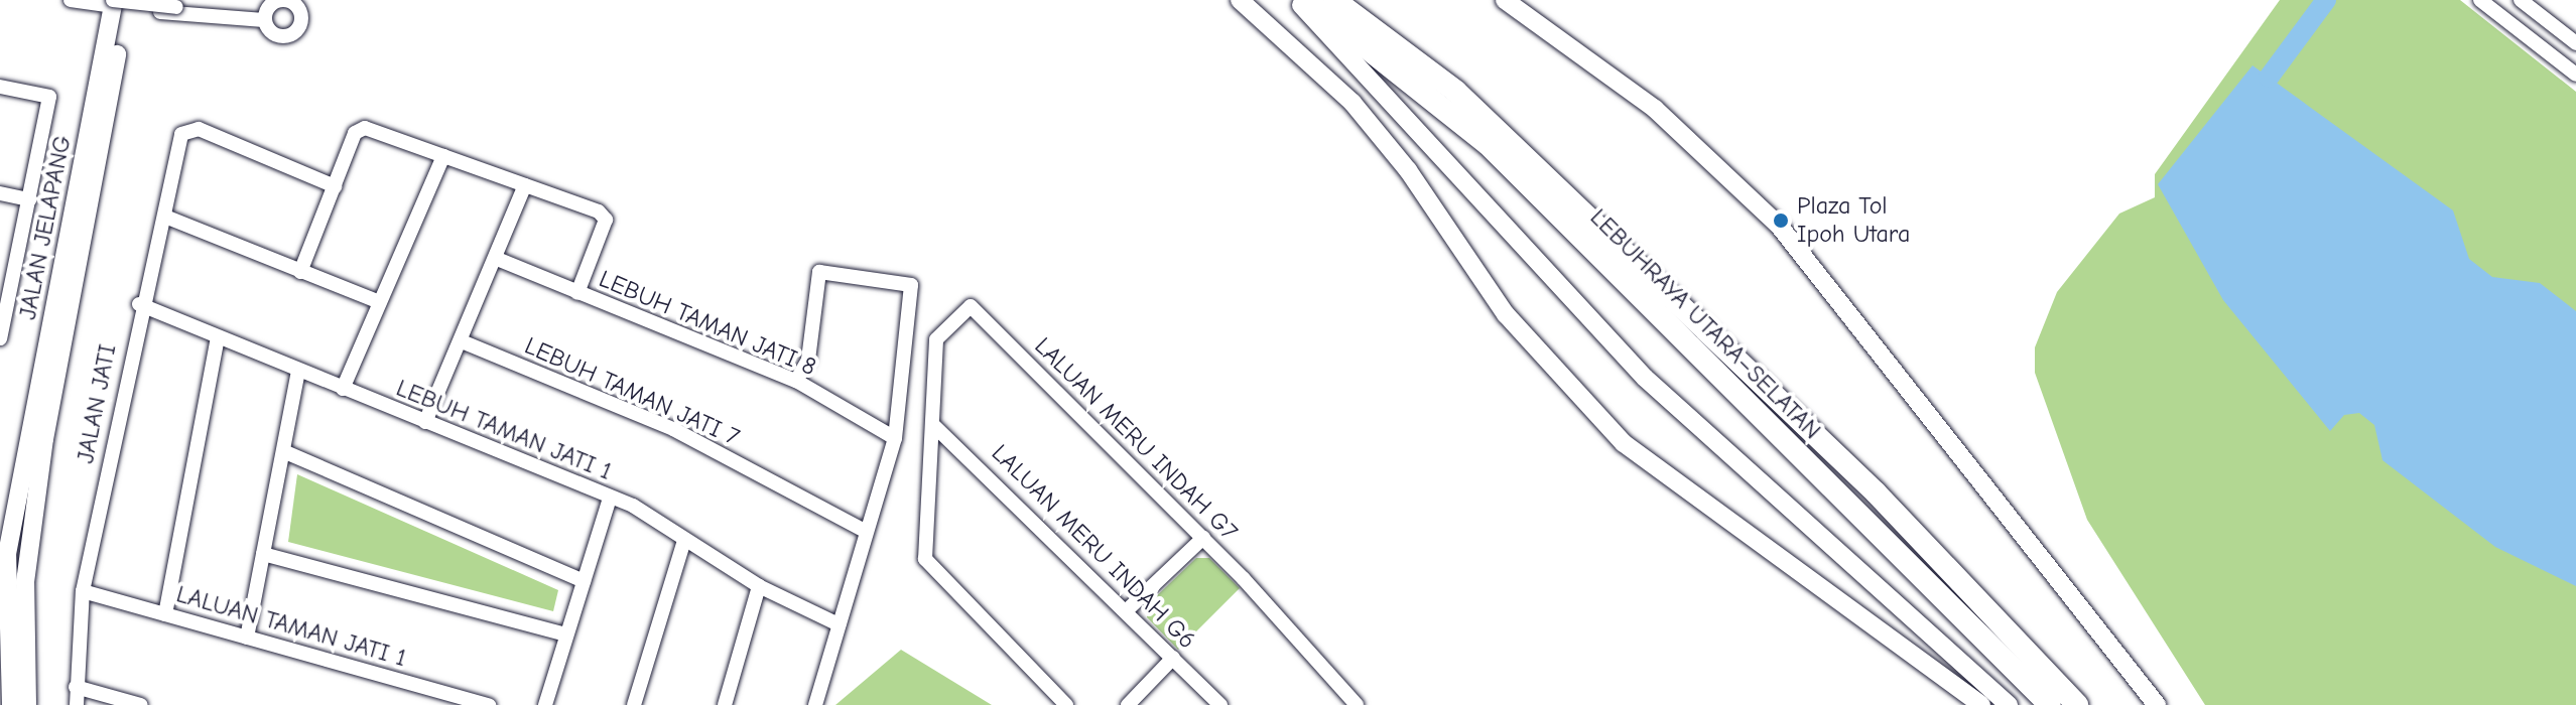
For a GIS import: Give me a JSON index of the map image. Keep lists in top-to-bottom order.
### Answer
{
  "streets": {
    "highway": ["LEBUHRAYA UTARA–SELATAN"],
    "main road": ["JALAN JELAPANG"],
    "street": [
      "LEBUH TAMAN JATI 8",
      "LEBUH TAMAN JATI 7",
      "JALAN JATI",
      "LEBUH TAMAN JATI 1",
      "LALUAN MERU INDAH G7",
      "LALUAN MERU INDAH G6",
      "LALUAN TAMAN JATI 1"
    ]
  },
  "crossings": [
    ["JALAN JATI", "LEBUH TAMAN JATI 1"],
    ["JALAN JATI", "LALUAN TAMAN JATI 1"],
    ["LALUAN MERU INDAH G7", "LALUAN MERU INDAH G6"]
  ],
  "places": ["Plaza Tol Ipoh Utara"]
}
